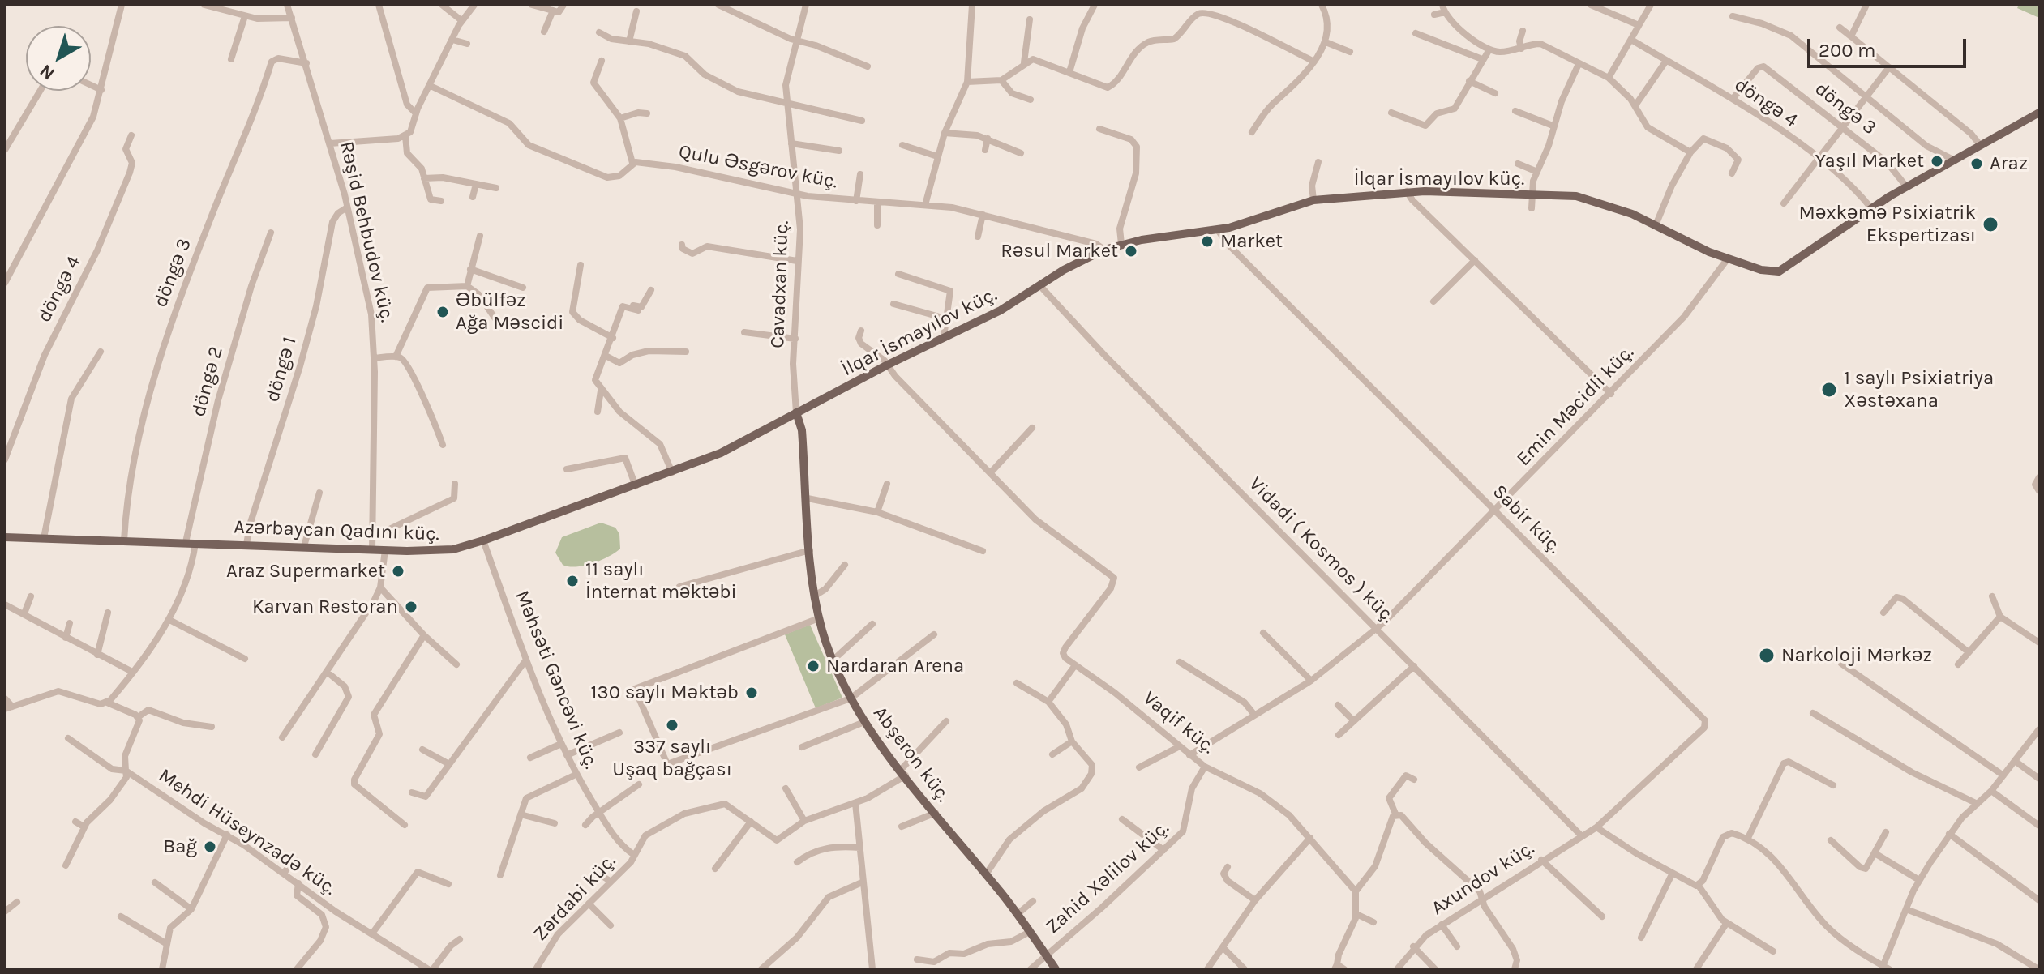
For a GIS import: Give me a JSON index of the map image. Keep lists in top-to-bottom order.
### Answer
{
  "streets": {
    "main road": ["İlqar İsmayılov küç.", "Azərbaycan Qadını küç.", "Abşeron küç."],
    "street": [
      "döngə 4",
      "döngə 3",
      "Qulu Əsgərov küç.",
      "Rəşid Behbudov küç.",
      "Cavadxan küç.",
      "döngə 1",
      "döngə 2",
      "Emin Məcidli küç.",
      "Sabir küç.",
      "Vidadi ( Kosmos ) küç.",
      "Məhsəti Gəncəvi küç.",
      "Vaqif küç.",
      "Mehdi Hüseynzadə küç.",
      "Zahid Xəlilov küç.",
      "Axundov küç.",
      "Zərdabi küç."
    ]
  },
  "crossings": [
    ["döngə 4", "döngə 3"],
    ["döngə 4", "İlqar İsmayılov küç."],
    ["döngə 3", "İlqar İsmayılov küç."],
    ["döngə 3", "Rəşid Behbudov küç."],
    ["döngə 3", "Azərbaycan Qadını küç."],
    ["Qulu Əsgərov küç.", "İlqar İsmayılov küç."],
    ["Qulu Əsgərov küç.", "Cavadxan küç."],
    ["İlqar İsmayılov küç.", "Cavadxan küç."],
    ["İlqar İsmayılov küç.", "Emin Məcidli küç."],
    ["İlqar İsmayılov küç.", "Sabir küç."],
    ["İlqar İsmayılov küç.", "Azərbaycan Qadını küç."],
    ["İlqar İsmayılov küç.", "Vidadi ( Kosmos ) küç."],
    ["İlqar İsmayılov küç.", "Abşeron küç."],
    ["Rəşid Behbudov küç.", "döngə 1"],
    ["Rəşid Behbudov küç.", "Azərbaycan Qadını küç."],
    ["Cavadxan küç.", "Azərbaycan Qadını küç."],
    ["Cavadxan küç.", "Abşeron küç."],
    ["döngə 1", "Azərbaycan Qadını küç."],
    ["döngə 2", "Azərbaycan Qadını küç."],
    ["Emin Məcidli küç.", "Sabir küç."],
    ["Emin Məcidli küç.", "Vidadi ( Kosmos ) küç."],
    ["Emin Məcidli küç.", "Vaqif küç."],
    ["Sabir küç.", "Axundov küç."],
    ["Azərbaycan Qadını küç.", "Məhsəti Gəncəvi küç."],
    ["Azərbaycan Qadını küç.", "Abşeron küç."],
    ["Vidadi ( Kosmos ) küç.", "Axundov küç."],
    ["Məhsəti Gəncəvi küç.", "Zərdabi küç."],
    ["Vaqif küç.", "Zahid Xəlilov küç."],
    ["Abşeron küç.", "Zahid Xəlilov küç."],
    ["Abşeron küç.", "Zərdabi küç."]
  ],
  "places": [
    "Yaşıl Market",
    "Araz",
    "Məxkəmə Psixiatrik Ekspertizası",
    "Market",
    "Rəsul Market",
    "Əbülfəz Ağa Məscidi",
    "1 saylı Psixiatriya Xəstəxana",
    "Araz Supermarket",
    "11 saylı İnternat məktəbi",
    "Karvan Restoran",
    "Narkoloji Mərkəz",
    "Nardaran Arena",
    "130 saylı Məktəb",
    "337 saylı Uşaq bağçası",
    "Bağ"
  ],
  "scale_bar": "200 m",
  "north": "bottom left"
}
